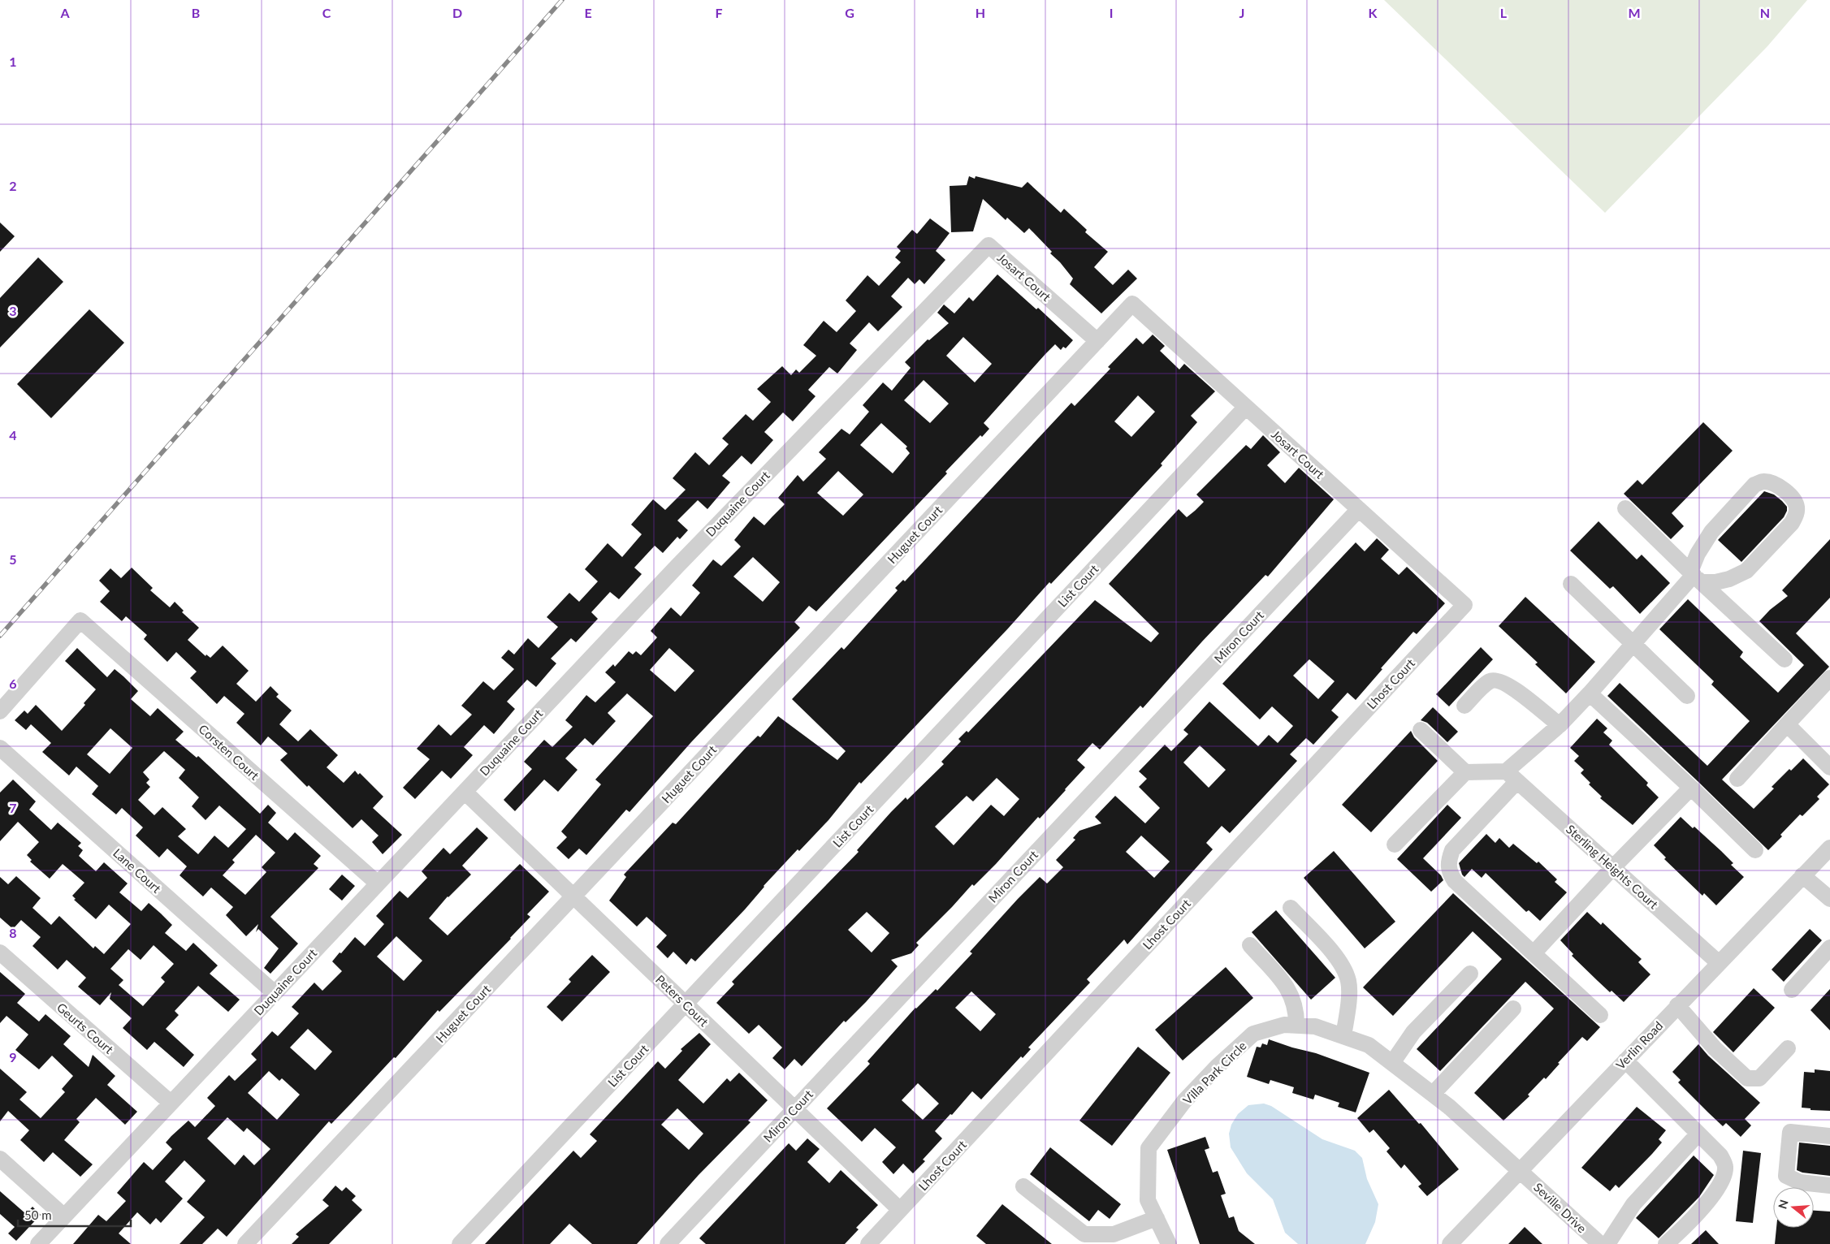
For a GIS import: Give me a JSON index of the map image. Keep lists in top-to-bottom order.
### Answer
{
  "streets": {
    "street": [
      "Josart Court",
      "Duquaine Court",
      "Huguet Court",
      "List Court",
      "Miron Court",
      "Lhost Court",
      "Corsten Court",
      "Sterling Heights Court",
      "Lane Court",
      "Peters Court",
      "Geurts Court",
      "Verlin Road",
      "Villa Park Circle",
      "Seville Drive"
    ]
  },
  "crossings": [
    ["Josart Court", "Duquaine Court"],
    ["Josart Court", "Huguet Court"],
    ["Josart Court", "List Court"],
    ["Josart Court", "Miron Court"],
    ["Josart Court", "Lhost Court"],
    ["Duquaine Court", "Corsten Court"],
    ["Duquaine Court", "Lane Court"],
    ["Duquaine Court", "Peters Court"],
    ["Duquaine Court", "Geurts Court"],
    ["Huguet Court", "Peters Court"],
    ["List Court", "Peters Court"],
    ["Miron Court", "Peters Court"],
    ["Lhost Court", "Peters Court"],
    ["Sterling Heights Court", "Verlin Road"],
    ["Verlin Road", "Villa Park Circle"],
    ["Verlin Road", "Seville Drive"],
    ["Villa Park Circle", "Seville Drive"]
  ],
  "scale_bar": "50 m",
  "north": "left",
  "grid": {
    "columns": [
      "A",
      "B",
      "C",
      "D",
      "E",
      "F",
      "G",
      "H",
      "I",
      "J",
      "K",
      "L",
      "M",
      "N"
    ],
    "rows": [
      "1",
      "2",
      "3",
      "4",
      "5",
      "6",
      "7",
      "8",
      "9"
    ]
  }
}
